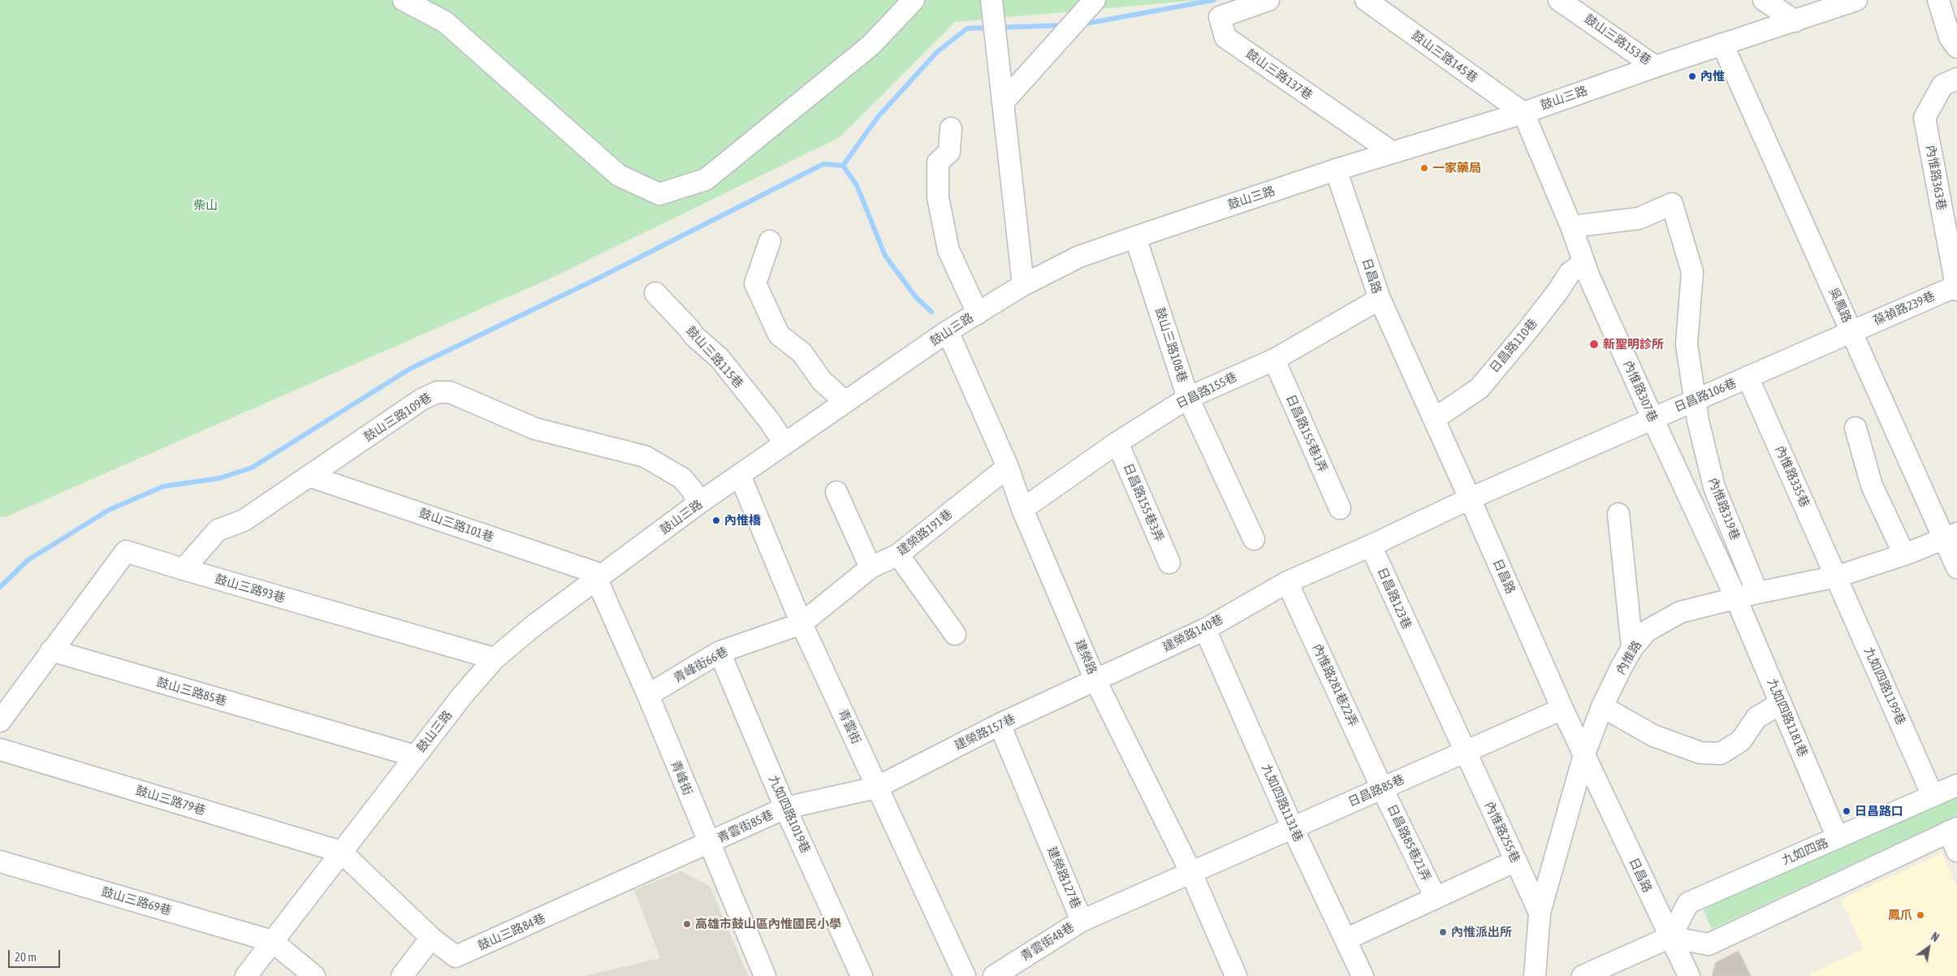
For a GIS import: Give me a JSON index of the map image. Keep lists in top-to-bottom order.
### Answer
{
  "streets": {
    "street": [
      "鼓山三路153巷",
      "鼓山三路145巷",
      "鼓山三路137巷",
      "鼓山三路",
      "內惟路363巷",
      "日昌路",
      "吳鳳路",
      "葆禎路239巷",
      "鼓山三路108巷",
      "日昌路110巷",
      "鼓山三路115巷",
      "日昌路155巷",
      "內惟路307巷",
      "日昌路106巷",
      "鼓山三路109巷",
      "日昌路155巷1弄",
      "內惟路335巷",
      "日昌路155巷3弄",
      "內惟路319巷",
      "鼓山三路101巷",
      "建榮路191巷",
      "鼓山三路93巷",
      "日昌路123巷",
      "建榮路140巷",
      "建榮路",
      "內惟路",
      "青峰街66巷",
      "內惟路281巷22弄",
      "九如四路1199巷",
      "鼓山三路85巷",
      "九如四路1181巷",
      "青雲街",
      "建榮路157巷",
      "青峰街",
      "日昌路85巷",
      "鼓山三路79巷",
      "九如四路1131巷",
      "九如四路1019巷",
      "青雲街85巷",
      "內惟路255巷",
      "日昌路85巷21弄",
      "九如四路",
      "建榮路127巷",
      "鼓山三路69巷",
      "鼓山三路84巷",
      "青雲街48巷"
    ]
  },
  "crossings": [
    ["鼓山三路153巷", "鼓山三路"],
    ["鼓山三路145巷", "鼓山三路"],
    ["鼓山三路145巷", "內惟路307巷"],
    ["鼓山三路137巷", "鼓山三路"],
    ["鼓山三路", "日昌路"],
    ["鼓山三路", "吳鳳路"],
    ["鼓山三路", "鼓山三路108巷"],
    ["鼓山三路", "鼓山三路115巷"],
    ["鼓山三路", "內惟路307巷"],
    ["鼓山三路", "鼓山三路109巷"],
    ["鼓山三路", "鼓山三路101巷"],
    ["鼓山三路", "鼓山三路93巷"],
    ["鼓山三路", "建榮路"],
    ["鼓山三路", "鼓山三路85巷"],
    ["鼓山三路", "青雲街"],
    ["鼓山三路", "青峰街"],
    ["鼓山三路", "鼓山三路79巷"],
    ["鼓山三路", "鼓山三路69巷"],
    ["鼓山三路", "鼓山三路84巷"],
    ["內惟路363巷", "葆禎路239巷"],
    ["日昌路", "日昌路110巷"],
    ["日昌路", "日昌路155巷"],
    ["日昌路", "日昌路106巷"],
    ["日昌路", "內惟路"],
    ["日昌路", "日昌路85巷"],
    ["日昌路", "九如四路"],
    ["吳鳳路", "葆禎路239巷"],
    ["吳鳳路", "日昌路106巷"],
    ["吳鳳路", "內惟路"],
    ["葆禎路239巷", "日昌路106巷"],
    ["鼓山三路108巷", "日昌路155巷"],
    ["日昌路110巷", "內惟路307巷"],
    ["日昌路155巷", "日昌路155巷1弄"],
    ["日昌路155巷", "日昌路155巷3弄"],
    ["日昌路155巷", "建榮路"],
    ["內惟路307巷", "日昌路106巷"],
    ["內惟路307巷", "內惟路319巷"],
    ["內惟路307巷", "內惟路"],
    ["內惟路307巷", "九如四路1181巷"],
    ["日昌路106巷", "內惟路335巷"],
    ["日昌路106巷", "內惟路319巷"],
    ["鼓山三路109巷", "鼓山三路101巷"],
    ["鼓山三路109巷", "鼓山三路93巷"],
    ["內惟路335巷", "內惟路"],
    ["內惟路335巷", "九如四路1199巷"],
    ["內惟路319巷", "內惟路"],
    ["鼓山三路101巷", "青峰街"],
    ["建榮路191巷", "建榮路"],
    ["建榮路191巷", "青峰街66巷"],
    ["建榮路191巷", "青雲街"],
    ["鼓山三路93巷", "鼓山三路85巷"],
    ["日昌路123巷", "建榮路140巷"],
    ["日昌路123巷", "日昌路85巷"],
    ["日昌路123巷", "內惟路255巷"],
    ["建榮路140巷", "建榮路"],
    ["建榮路140巷", "內惟路281巷22弄"],
    ["建榮路140巷", "建榮路157巷"],
    ["建榮路140巷", "九如四路1131巷"],
    ["建榮路", "建榮路157巷"],
    ["建榮路", "日昌路85巷"],
    ["建榮路", "建榮路127巷"],
    ["內惟路", "九如四路1199巷"],
    ["內惟路", "九如四路1181巷"],
    ["內惟路", "內惟路255巷"],
    ["青峰街66巷", "青雲街"],
    ["青峰街66巷", "青峰街"],
    ["青峰街66巷", "九如四路1019巷"],
    ["內惟路281巷22弄", "日昌路85巷"],
    ["內惟路281巷22弄", "日昌路85巷21弄"],
    ["九如四路1199巷", "九如四路"],
    ["九如四路1181巷", "九如四路"],
    ["青雲街", "建榮路157巷"],
    ["青雲街", "青雲街85巷"],
    ["建榮路157巷", "青雲街85巷"],
    ["建榮路157巷", "建榮路127巷"],
    ["青峰街", "青雲街85巷"],
    ["青峰街", "鼓山三路84巷"],
    ["日昌路85巷", "九如四路1131巷"],
    ["日昌路85巷", "內惟路255巷"],
    ["日昌路85巷", "日昌路85巷21弄"],
    ["日昌路85巷", "建榮路127巷"],
    ["鼓山三路79巷", "鼓山三路84巷"],
    ["九如四路1019巷", "青雲街85巷"],
    ["青雲街85巷", "鼓山三路84巷"],
    ["建榮路127巷", "青雲街48巷"]
  ],
  "parks": ["柴山"],
  "places": [
    "內惟",
    "一家藥局",
    "新聖明診所",
    "內惟橋",
    "日昌路口",
    "鳳爪",
    "高雄市鼓山區內惟國民小學",
    "內惟派出所"
  ],
  "scale_bar": "20 m",
  "north": "top right"
}
